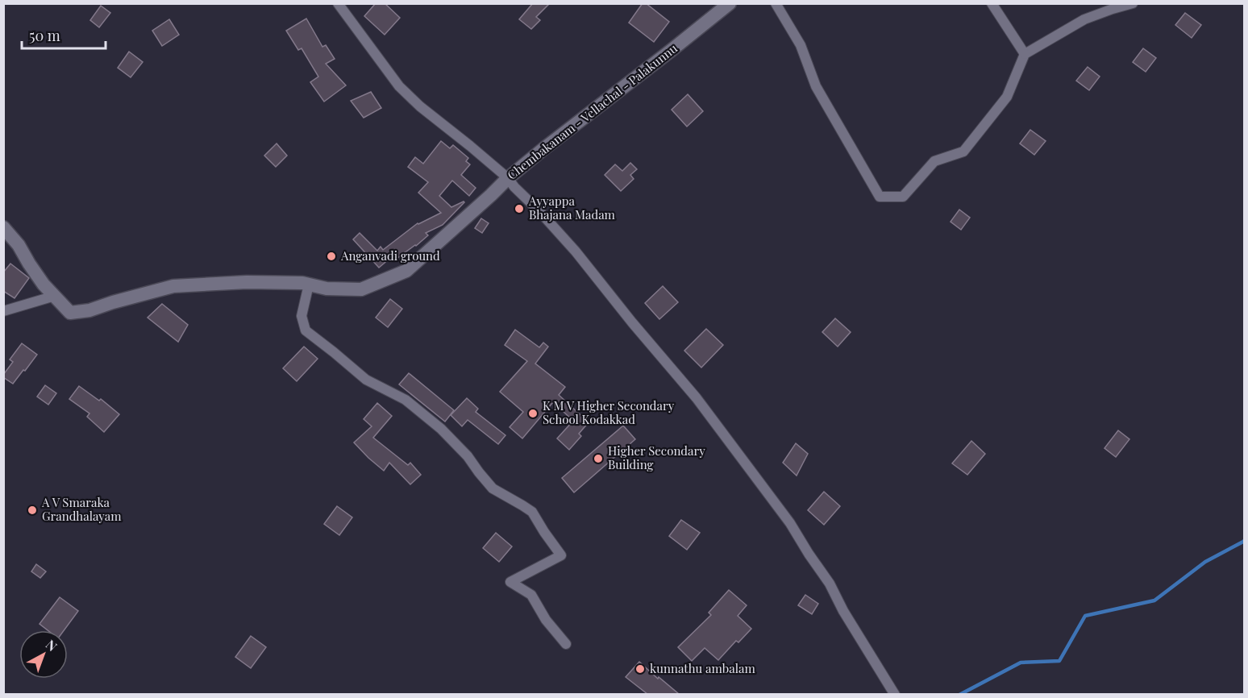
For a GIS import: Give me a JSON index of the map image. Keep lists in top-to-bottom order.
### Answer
{
  "streets": {
    "main road": ["Chembakanam - Vellachal - Palakunnu"]
  },
  "places": [
    "Ayyappa Bhajana Madam",
    "Anganvadi ground",
    "K M V Higher Secondary School Kodakkad",
    "Higher Secondary Building",
    "A V Smaraka Grandhalayam",
    "kunnathu ambalam"
  ],
  "scale_bar": "50 m",
  "north": "top right"
}
